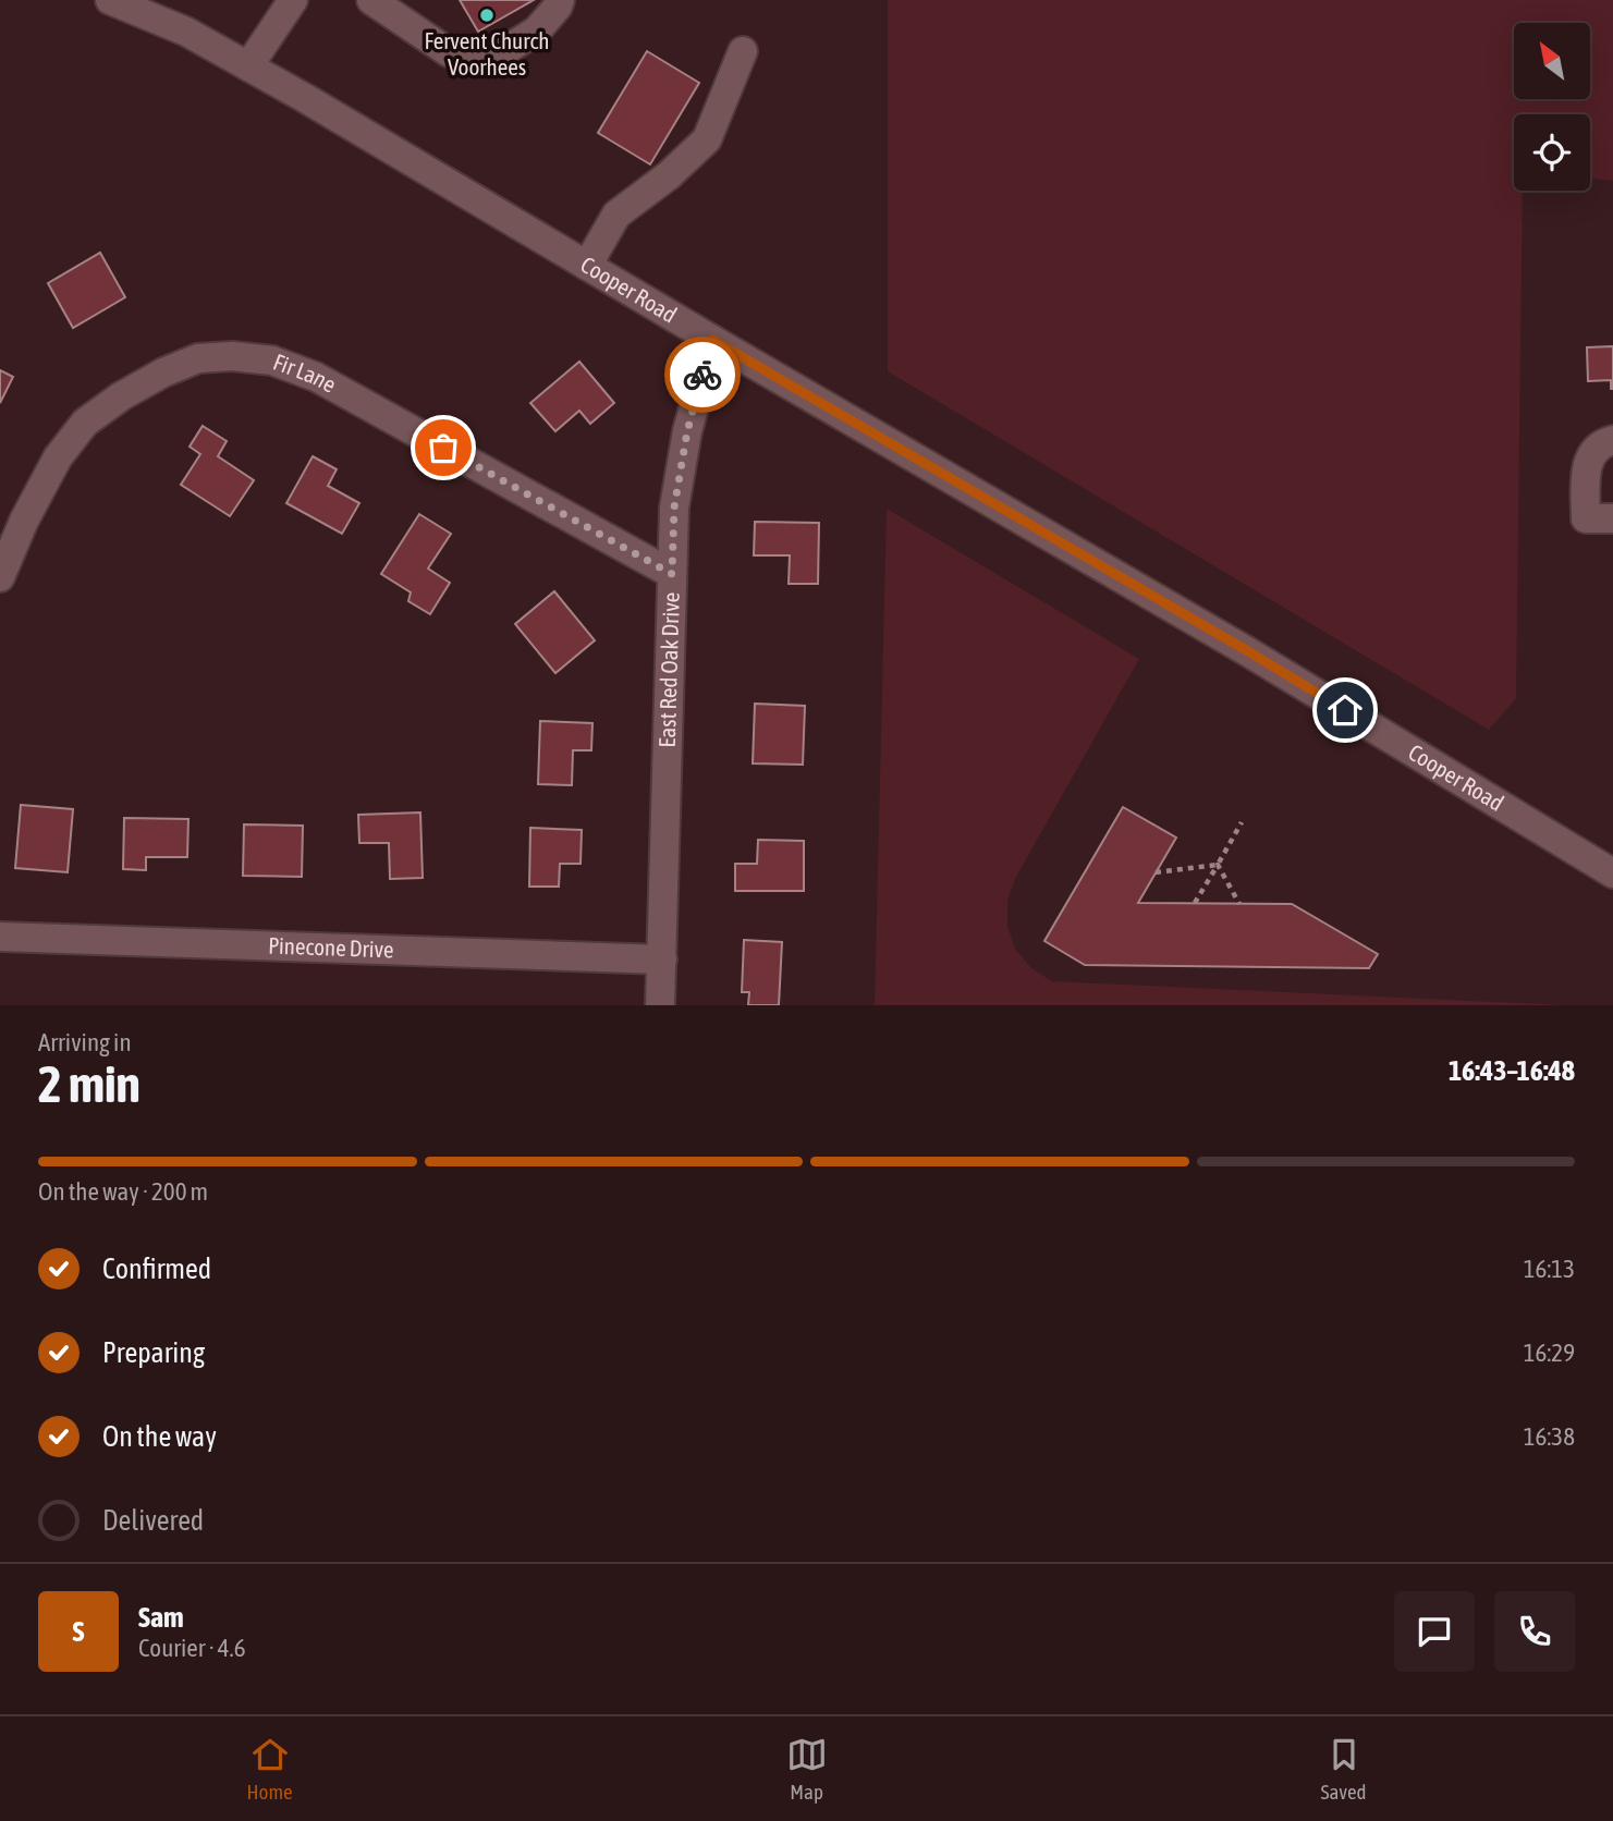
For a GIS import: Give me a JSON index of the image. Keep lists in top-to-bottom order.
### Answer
{
  "streets": {
    "street": [
      "Cooper Road",
      "Fir Lane",
      "East Red Oak Drive",
      "Pinecone Drive"
    ]
  },
  "crossings": [
    ["Cooper Road", "East Red Oak Drive"],
    ["Fir Lane", "East Red Oak Drive"],
    ["East Red Oak Drive", "Pinecone Drive"]
  ],
  "places": ["Fervent Church Voorhees"],
  "north": "top left",
  "page": {
    "heading": ["2 min", "Arriving in", "16:43–16:48"],
    "panel": ["Sam", "Courier · 4.6"],
    "bar": "On the way · 200 m",
    "list": [
      ["Confirmed", "16:13"],
      ["Preparing", "16:29"],
      ["On the way", "16:38"],
      "Delivered"
    ],
    "round": "S",
    "tabs": ["Home", "Map", "Saved"]
  }
}
